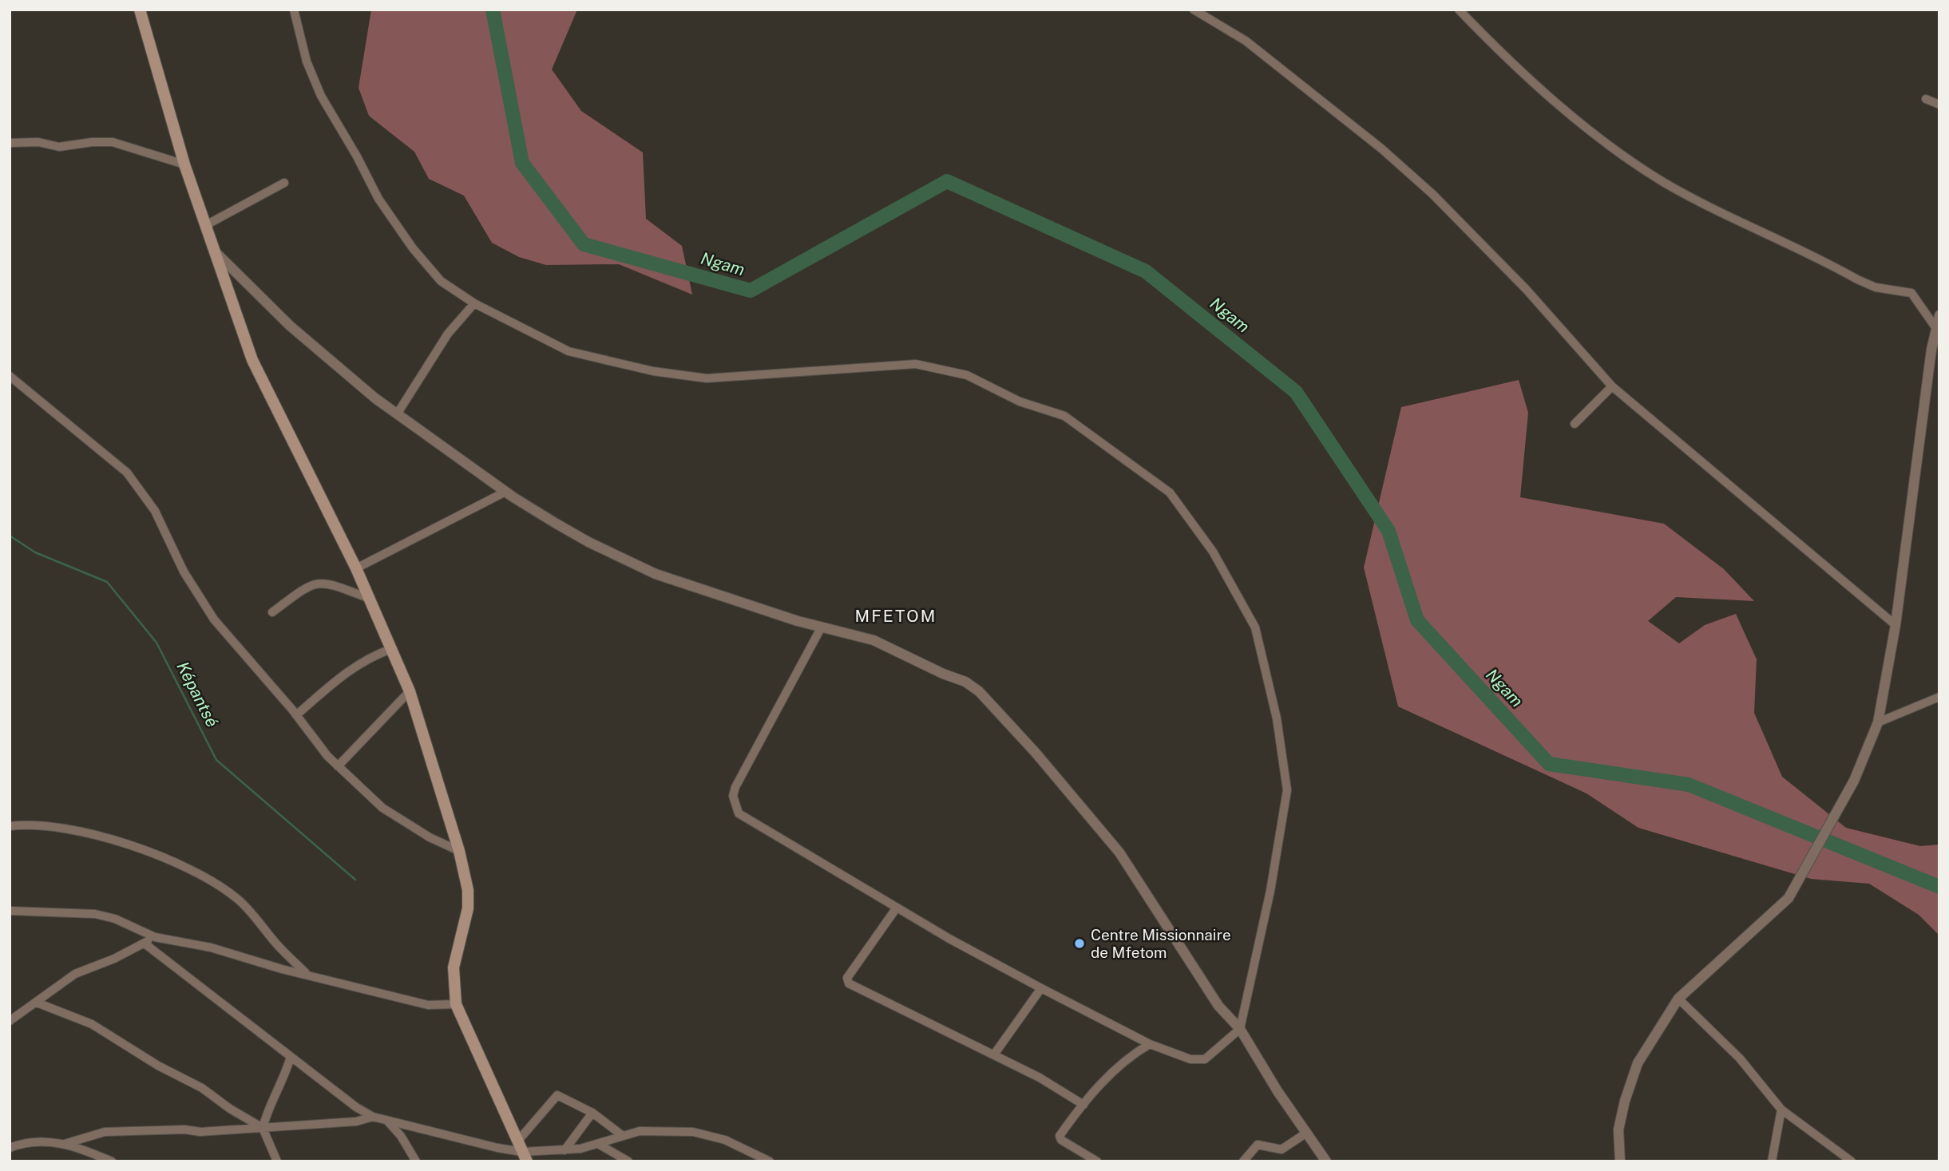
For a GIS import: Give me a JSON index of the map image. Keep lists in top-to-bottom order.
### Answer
{
  "districts": ["MFETOM"],
  "water": ["Ngam", "Képantsé"],
  "places": ["Centre Missionnaire de Mfetom"]
}
